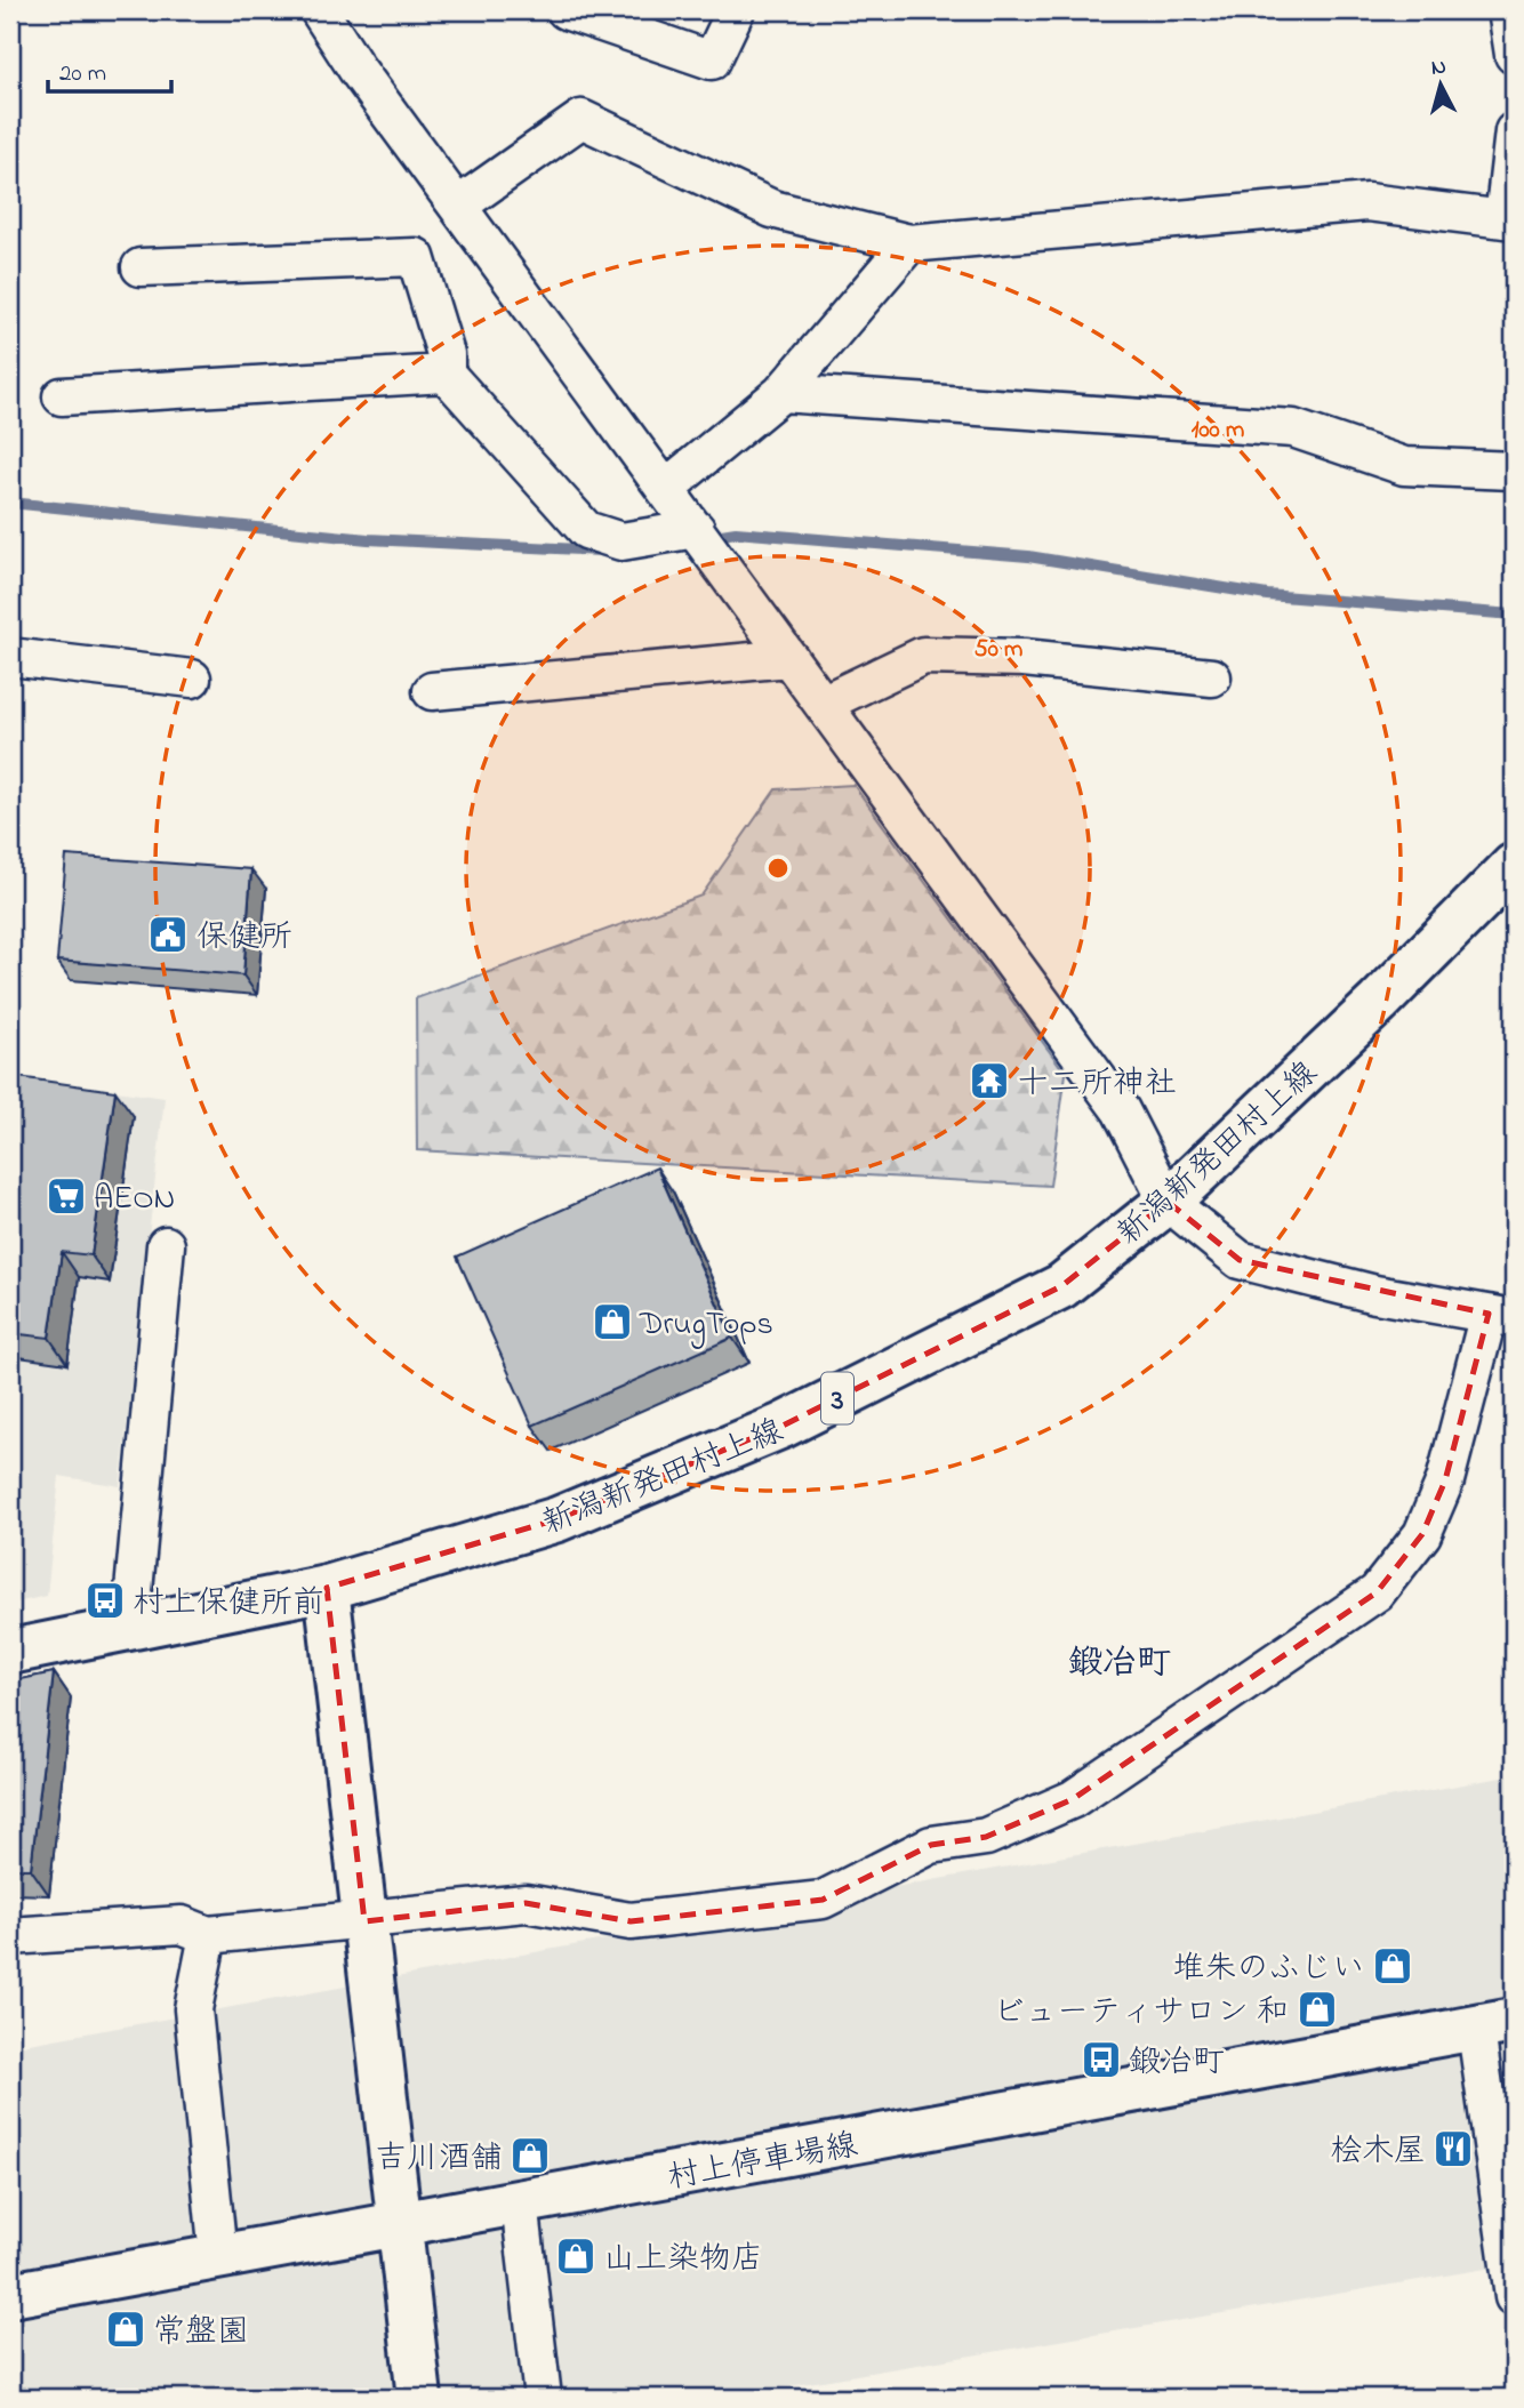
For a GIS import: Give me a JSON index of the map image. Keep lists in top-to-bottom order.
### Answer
{
  "streets": {
    "main road": ["新潟新発田村上線", "3", "村上停車場線"]
  },
  "districts": ["鍛冶町"],
  "places": {
    "public building": ["保健所"],
    "temple": ["十二所神社"],
    "supermarket": ["AEON"],
    "shop": [
      "DrugTops",
      "堆朱のふじい",
      "ビューティサロン 和",
      "吉川酒舗",
      "山上染物店",
      "常盤園"
    ],
    "bus stop": ["村上保健所前", "鍛冶町"],
    "restaurant": ["桧木屋"]
  },
  "scale_bar": "20 m",
  "north": "top",
  "rings": ["100 m", "50 m"]
}
